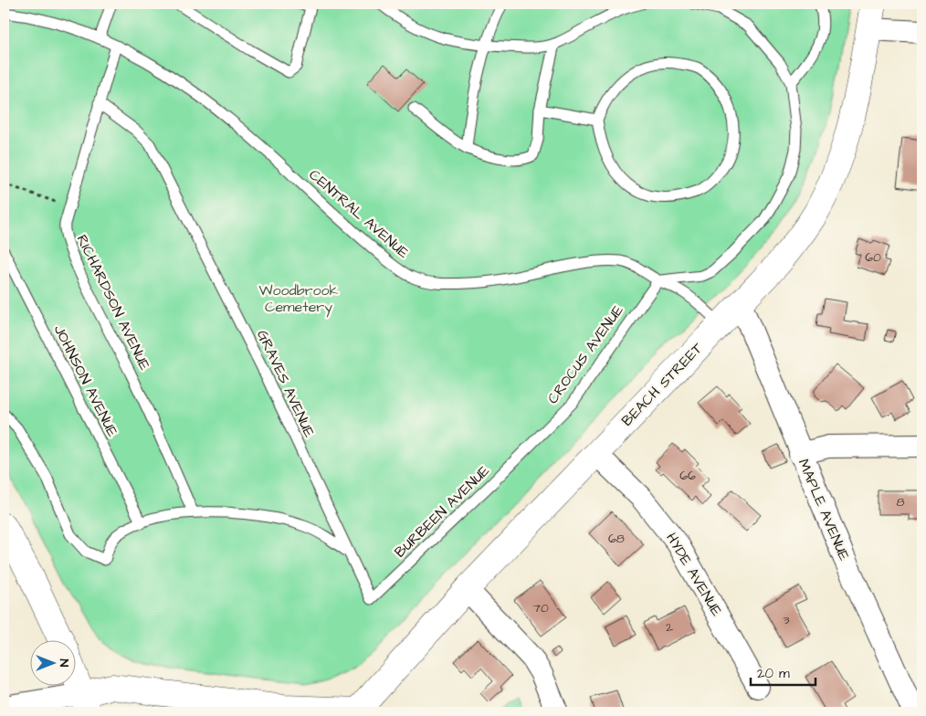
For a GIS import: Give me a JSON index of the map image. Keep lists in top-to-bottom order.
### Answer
{
  "streets": {
    "street": ["BEACH STREET", "MAPLE AVENUE", "HYDE AVENUE"],
    "lane": [
      "CENTRAL AVENUE",
      "RICHARDSON AVENUE",
      "CROCUS AVENUE",
      "JOHNSON AVENUE",
      "GRAVES AVENUE",
      "BURBEEN AVENUE"
    ]
  },
  "crossings": [
    ["CENTRAL AVENUE", "RICHARDSON AVENUE"],
    ["CENTRAL AVENUE", "CROCUS AVENUE"],
    ["CENTRAL AVENUE", "BEACH STREET"],
    ["RICHARDSON AVENUE", "GRAVES AVENUE"],
    ["CROCUS AVENUE", "BURBEEN AVENUE"],
    ["GRAVES AVENUE", "BURBEEN AVENUE"],
    ["BEACH STREET", "MAPLE AVENUE"],
    ["BEACH STREET", "HYDE AVENUE"]
  ],
  "parks": ["Woodbrook Cemetery"],
  "house_numbers": [
    "60",
    "66",
    "8",
    "68",
    "70",
    "3",
    "2"
  ],
  "scale_bar": "20 m",
  "north": "right"
}
